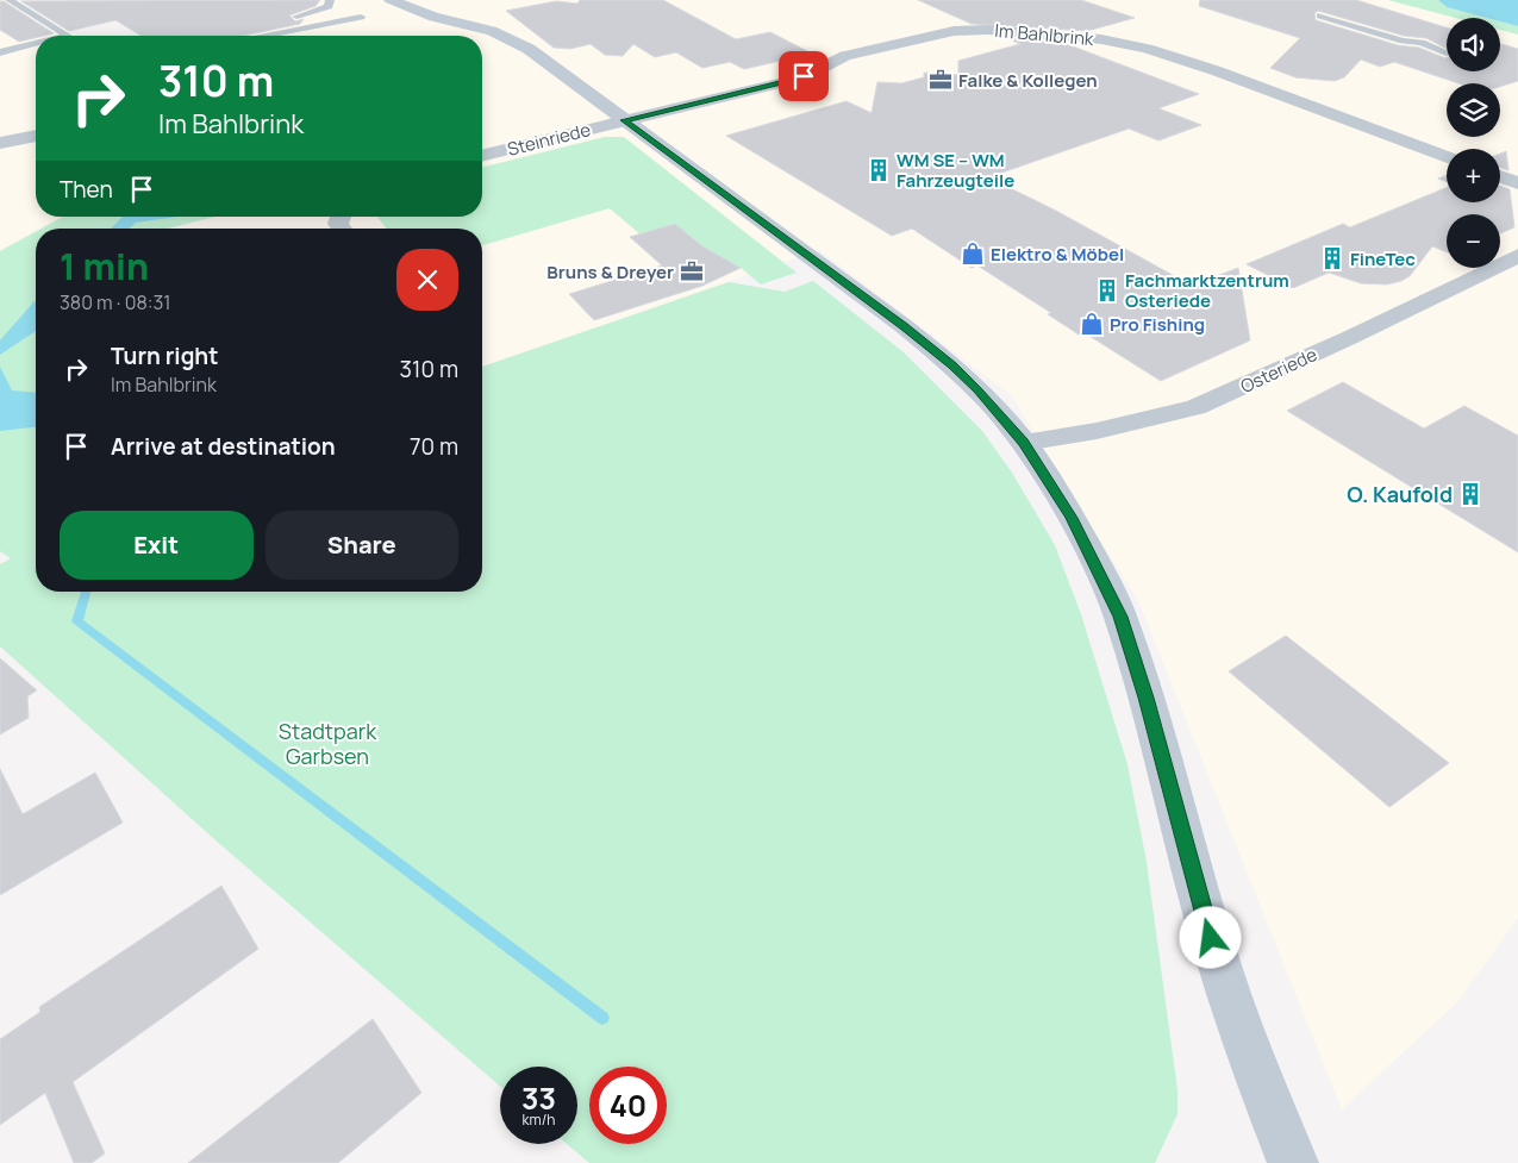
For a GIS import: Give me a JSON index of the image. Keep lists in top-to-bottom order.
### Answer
{
  "streets": {
    "street": ["Im Bahlbrink", "Steinriede", "Osteriede"]
  },
  "crossings": [
    ["Im Bahlbrink", "Steinriede"]
  ],
  "parks": ["Stadtpark Garbsen"],
  "places": {
    "office": ["Falke & Kollegen", "Bruns & Dreyer"],
    "building": [
      "WM SE – WM Fahrzeugteile",
      "FineTec",
      "Fachmarktzentrum Osteriede",
      "O. Kaufold"
    ],
    "shop": ["Elektro & Möbel", "Pro Fishing"]
  },
  "page": {
    "map_buttons": ["+", "−"],
    "turn": ["310 m", "Im Bahlbrink"],
    "then": "Then",
    "heading": ["1 min", "380 m · 08:31"],
    "list": [
      {
        "name": "Turn right",
        "note": "Im Bahlbrink",
        "value": "310 m"
      },
      {
        "name": "Arrive at destination",
        "value": "70 m"
      }
    ],
    "buttons": ["Exit", "Share"],
    "speed": "33 km/h",
    "limit": "40"
  }
}
